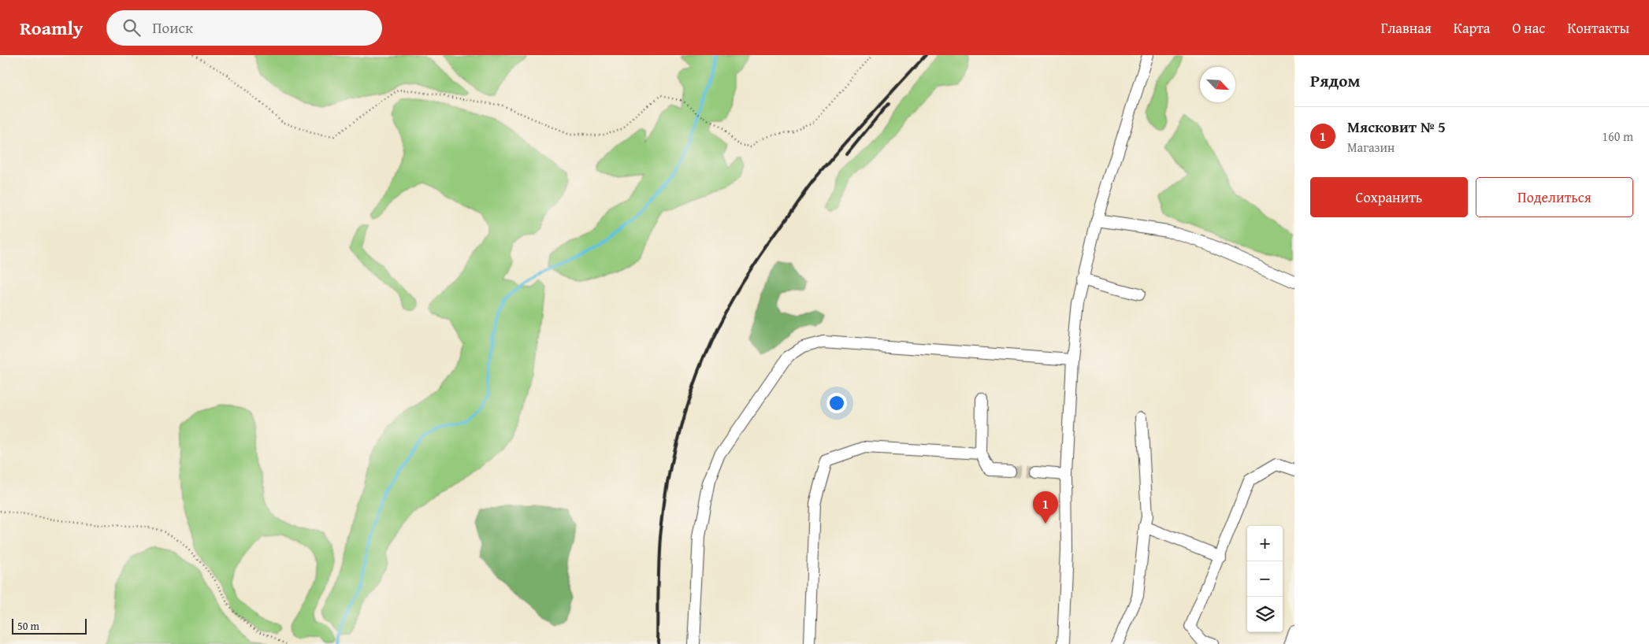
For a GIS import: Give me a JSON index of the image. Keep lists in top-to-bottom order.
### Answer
{
  "scale_bar": "50 m",
  "north": "bottom right",
  "page": {
    "header": "Roamly",
    "search": "Поиск",
    "nav": [
      "Главная",
      "Карта",
      "О нас",
      "Контакты"
    ],
    "heading": "Рядом",
    "list": [
      {
        "mark": "1",
        "name": "Мясковит № 5",
        "note": "Магазин",
        "value": "160 m"
      }
    ],
    "buttons": ["Сохранить", "Поделиться"],
    "pins": "1",
    "map_buttons": ["+", "−"],
    "scale": "50 m"
  }
}
